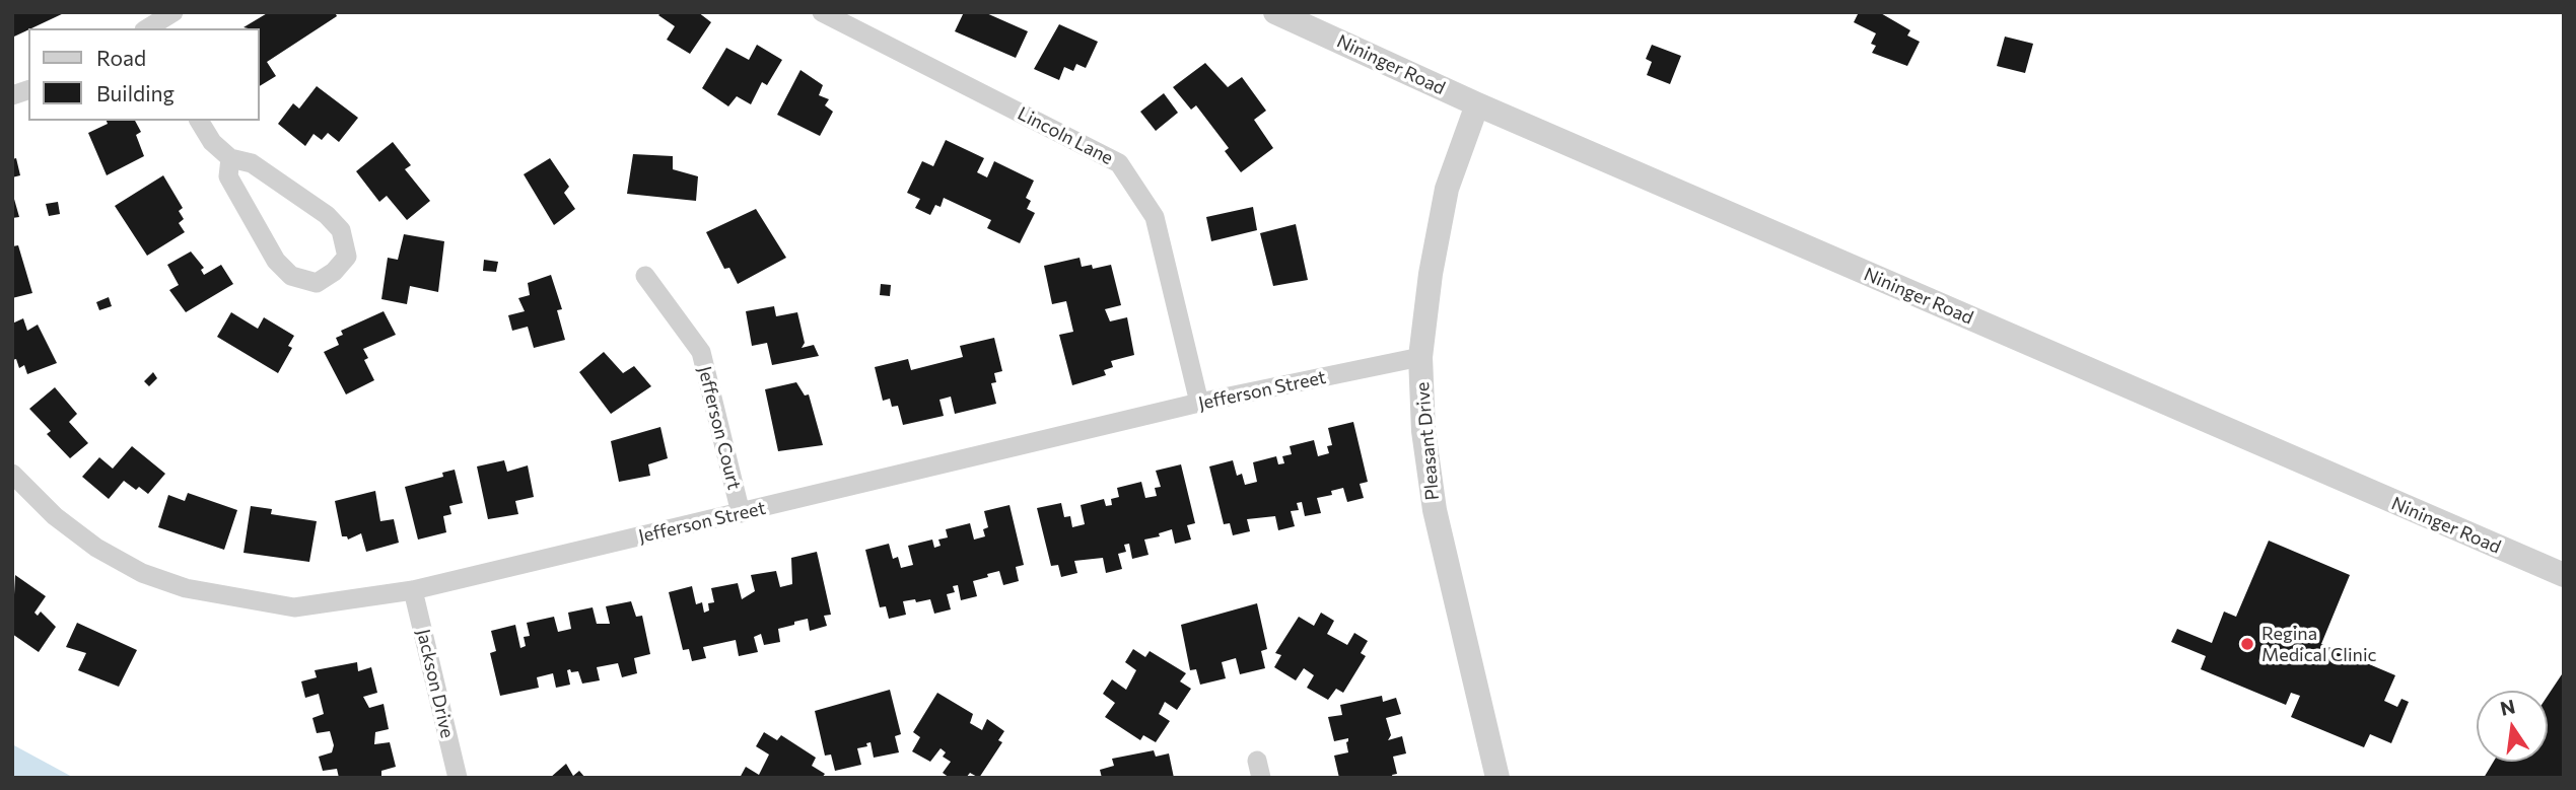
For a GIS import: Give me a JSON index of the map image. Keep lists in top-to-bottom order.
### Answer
{
  "streets": {
    "street": [
      "Nininger Road",
      "Lincoln Lane",
      "Jefferson Street",
      "Jefferson Court",
      "Pleasant Drive",
      "Jackson Drive"
    ]
  },
  "crossings": [
    ["Nininger Road", "Pleasant Drive"],
    ["Lincoln Lane", "Jefferson Street"],
    ["Jefferson Street", "Jefferson Court"],
    ["Jefferson Street", "Pleasant Drive"],
    ["Jefferson Street", "Jackson Drive"]
  ],
  "places": ["Regina Medical Clinic"],
  "legend": ["Road", "Building"],
  "north": "top"
}
